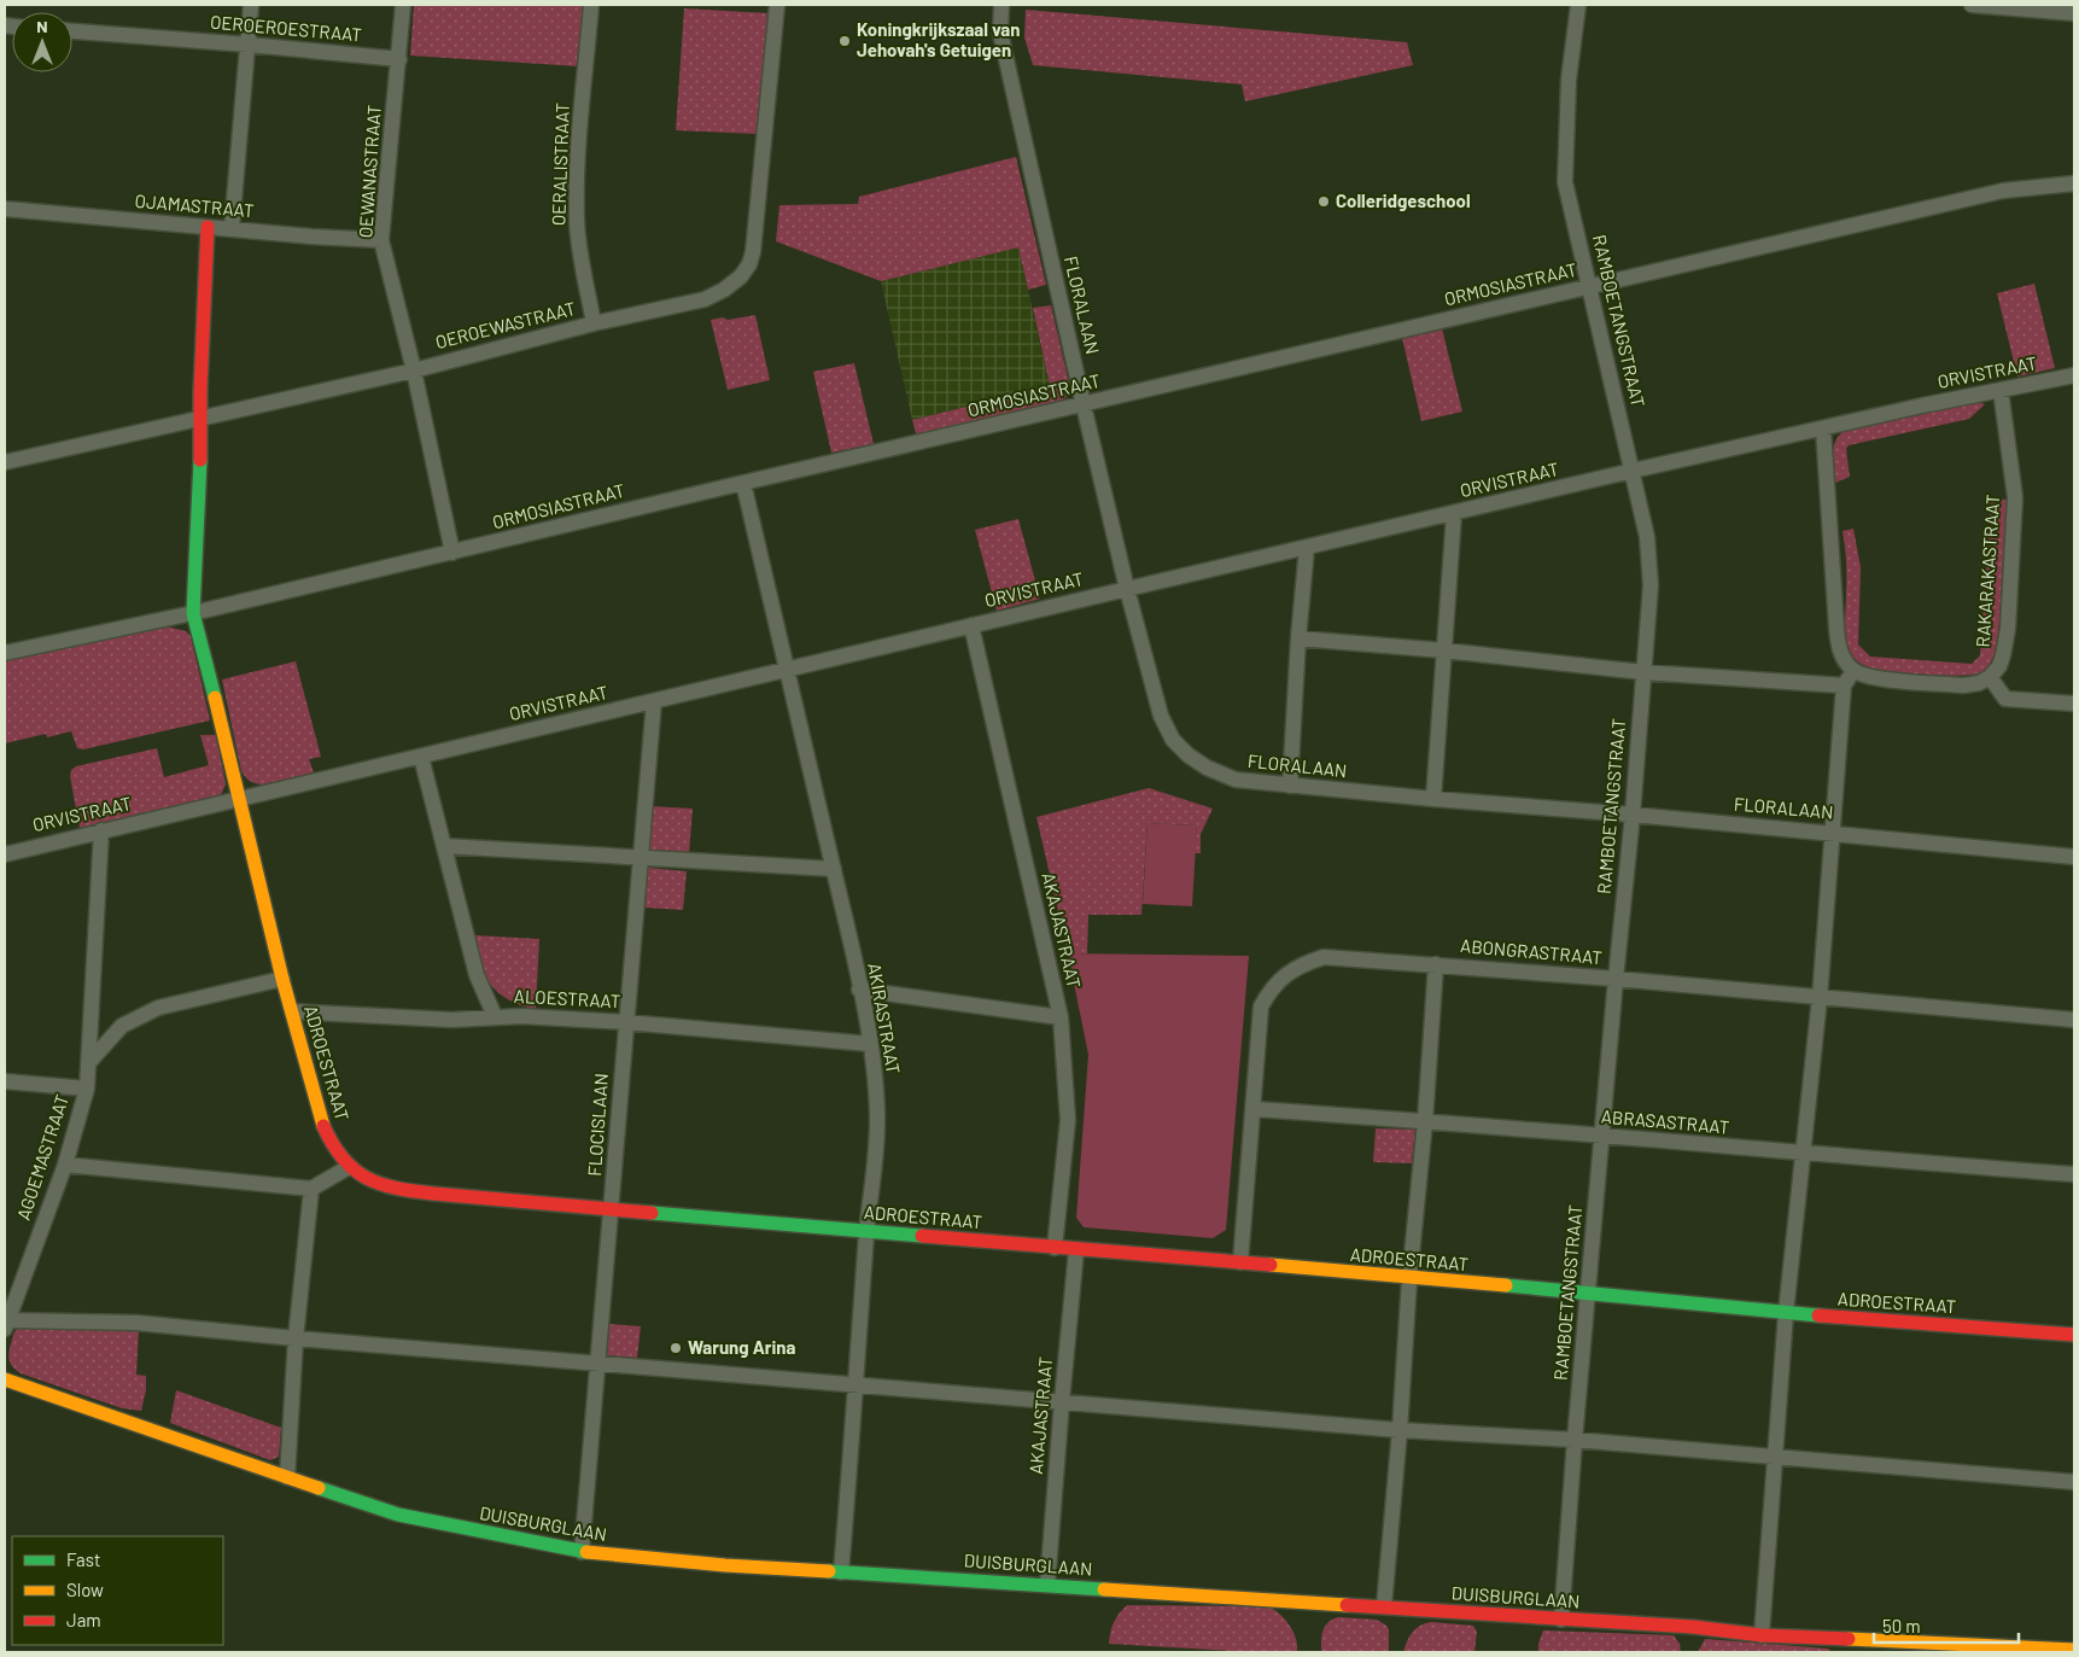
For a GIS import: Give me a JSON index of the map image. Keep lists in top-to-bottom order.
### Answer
{
  "streets": {
    "street": [
      "OEROEROESTRAAT",
      "OERALISTRAAT",
      "OEWANASTRAAT",
      "OJAMASTRAAT",
      "ORMOSIASTRAAT",
      "FLORALAAN",
      "RAMBOETANGSTRAAT",
      "OEROEWASTRAAT",
      "ORVISTRAAT",
      "RAKARAKASTRAAT",
      "AKAJASTRAAT",
      "ABONGRASTRAAT",
      "ALOESTRAAT",
      "AKIRASTRAAT",
      "ADROESTRAAT",
      "ABRASASTRAAT",
      "FLOCISLAAN",
      "AGOEMASTRAAT",
      "DUISBURGLAAN"
    ]
  },
  "crossings": [
    ["OEROEROESTRAAT", "OEWANASTRAAT"],
    ["OERALISTRAAT", "OEROEWASTRAAT"],
    ["OEWANASTRAAT", "OJAMASTRAAT"],
    ["OEWANASTRAAT", "ORMOSIASTRAAT"],
    ["OEWANASTRAAT", "OEROEWASTRAAT"],
    ["OJAMASTRAAT", "ADROESTRAAT"],
    ["ORMOSIASTRAAT", "FLORALAAN"],
    ["ORMOSIASTRAAT", "RAMBOETANGSTRAAT"],
    ["ORMOSIASTRAAT", "AKIRASTRAAT"],
    ["ORMOSIASTRAAT", "ADROESTRAAT"],
    ["FLORALAAN", "RAMBOETANGSTRAAT"],
    ["FLORALAAN", "ORVISTRAAT"],
    ["RAMBOETANGSTRAAT", "ORVISTRAAT"],
    ["RAMBOETANGSTRAAT", "ABONGRASTRAAT"],
    ["RAMBOETANGSTRAAT", "ADROESTRAAT"],
    ["RAMBOETANGSTRAAT", "ABRASASTRAAT"],
    ["RAMBOETANGSTRAAT", "DUISBURGLAAN"],
    ["OEROEWASTRAAT", "ADROESTRAAT"],
    ["ORVISTRAAT", "RAKARAKASTRAAT"],
    ["ORVISTRAAT", "AKAJASTRAAT"],
    ["ORVISTRAAT", "ALOESTRAAT"],
    ["ORVISTRAAT", "AKIRASTRAAT"],
    ["ORVISTRAAT", "ADROESTRAAT"],
    ["ORVISTRAAT", "FLOCISLAAN"],
    ["ORVISTRAAT", "AGOEMASTRAAT"],
    ["AKAJASTRAAT", "ADROESTRAAT"],
    ["AKAJASTRAAT", "DUISBURGLAAN"],
    ["ABONGRASTRAAT", "ADROESTRAAT"],
    ["ABONGRASTRAAT", "ABRASASTRAAT"],
    ["ALOESTRAAT", "AKIRASTRAAT"],
    ["ALOESTRAAT", "FLOCISLAAN"],
    ["AKIRASTRAAT", "ADROESTRAAT"],
    ["AKIRASTRAAT", "DUISBURGLAAN"],
    ["ADROESTRAAT", "FLOCISLAAN"],
    ["FLOCISLAAN", "DUISBURGLAAN"]
  ],
  "places": ["Koningkrijkszaal van Jehovah's Getuigen", "Colleridgeschool", "Warung Arina"],
  "legend": ["Fast", "Slow", "Jam"],
  "scale_bar": "50 m",
  "north": "top"
}
